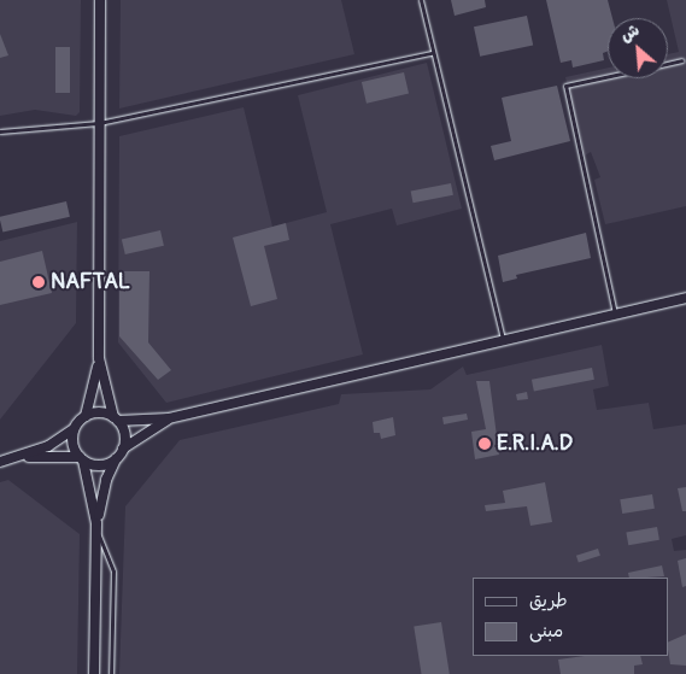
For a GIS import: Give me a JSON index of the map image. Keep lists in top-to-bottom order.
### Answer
{
  "places": ["NAFTAL", "E.R.I.A.D"],
  "legend": ["طريق", "مبنى"],
  "north": "top left"
}
